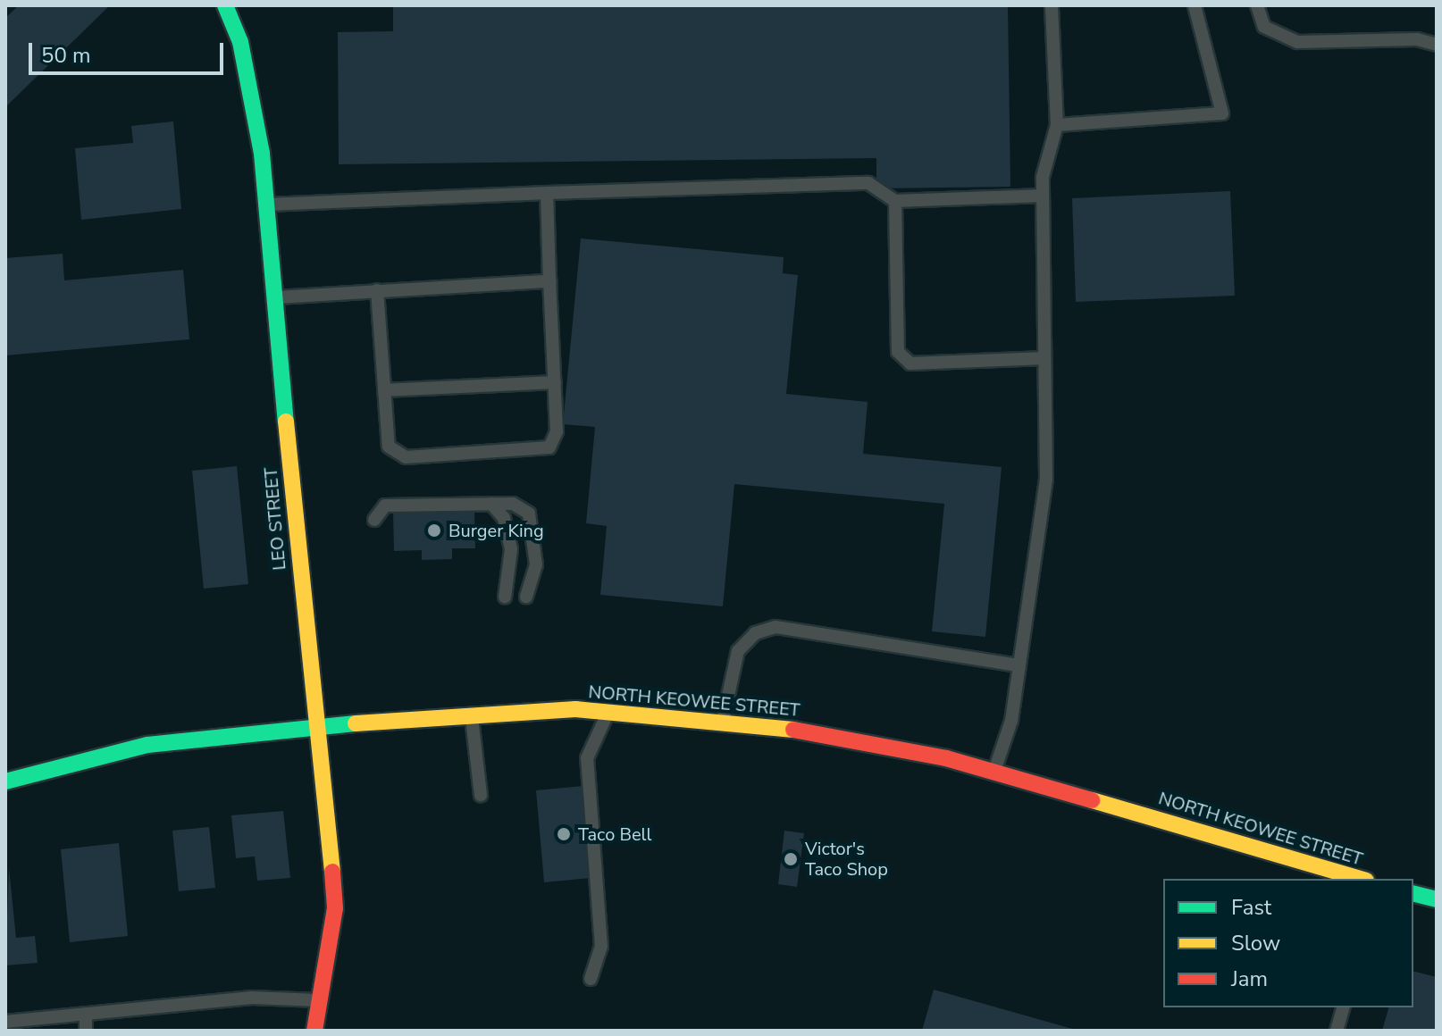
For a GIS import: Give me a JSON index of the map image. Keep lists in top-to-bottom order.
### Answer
{
  "streets": {
    "main road": ["LEO STREET", "NORTH KEOWEE STREET"]
  },
  "crossings": [
    ["LEO STREET", "NORTH KEOWEE STREET"]
  ],
  "places": ["Burger King", "Taco Bell", "Victor's Taco Shop"],
  "legend": ["Fast", "Slow", "Jam"],
  "scale_bar": "50 m"
}
